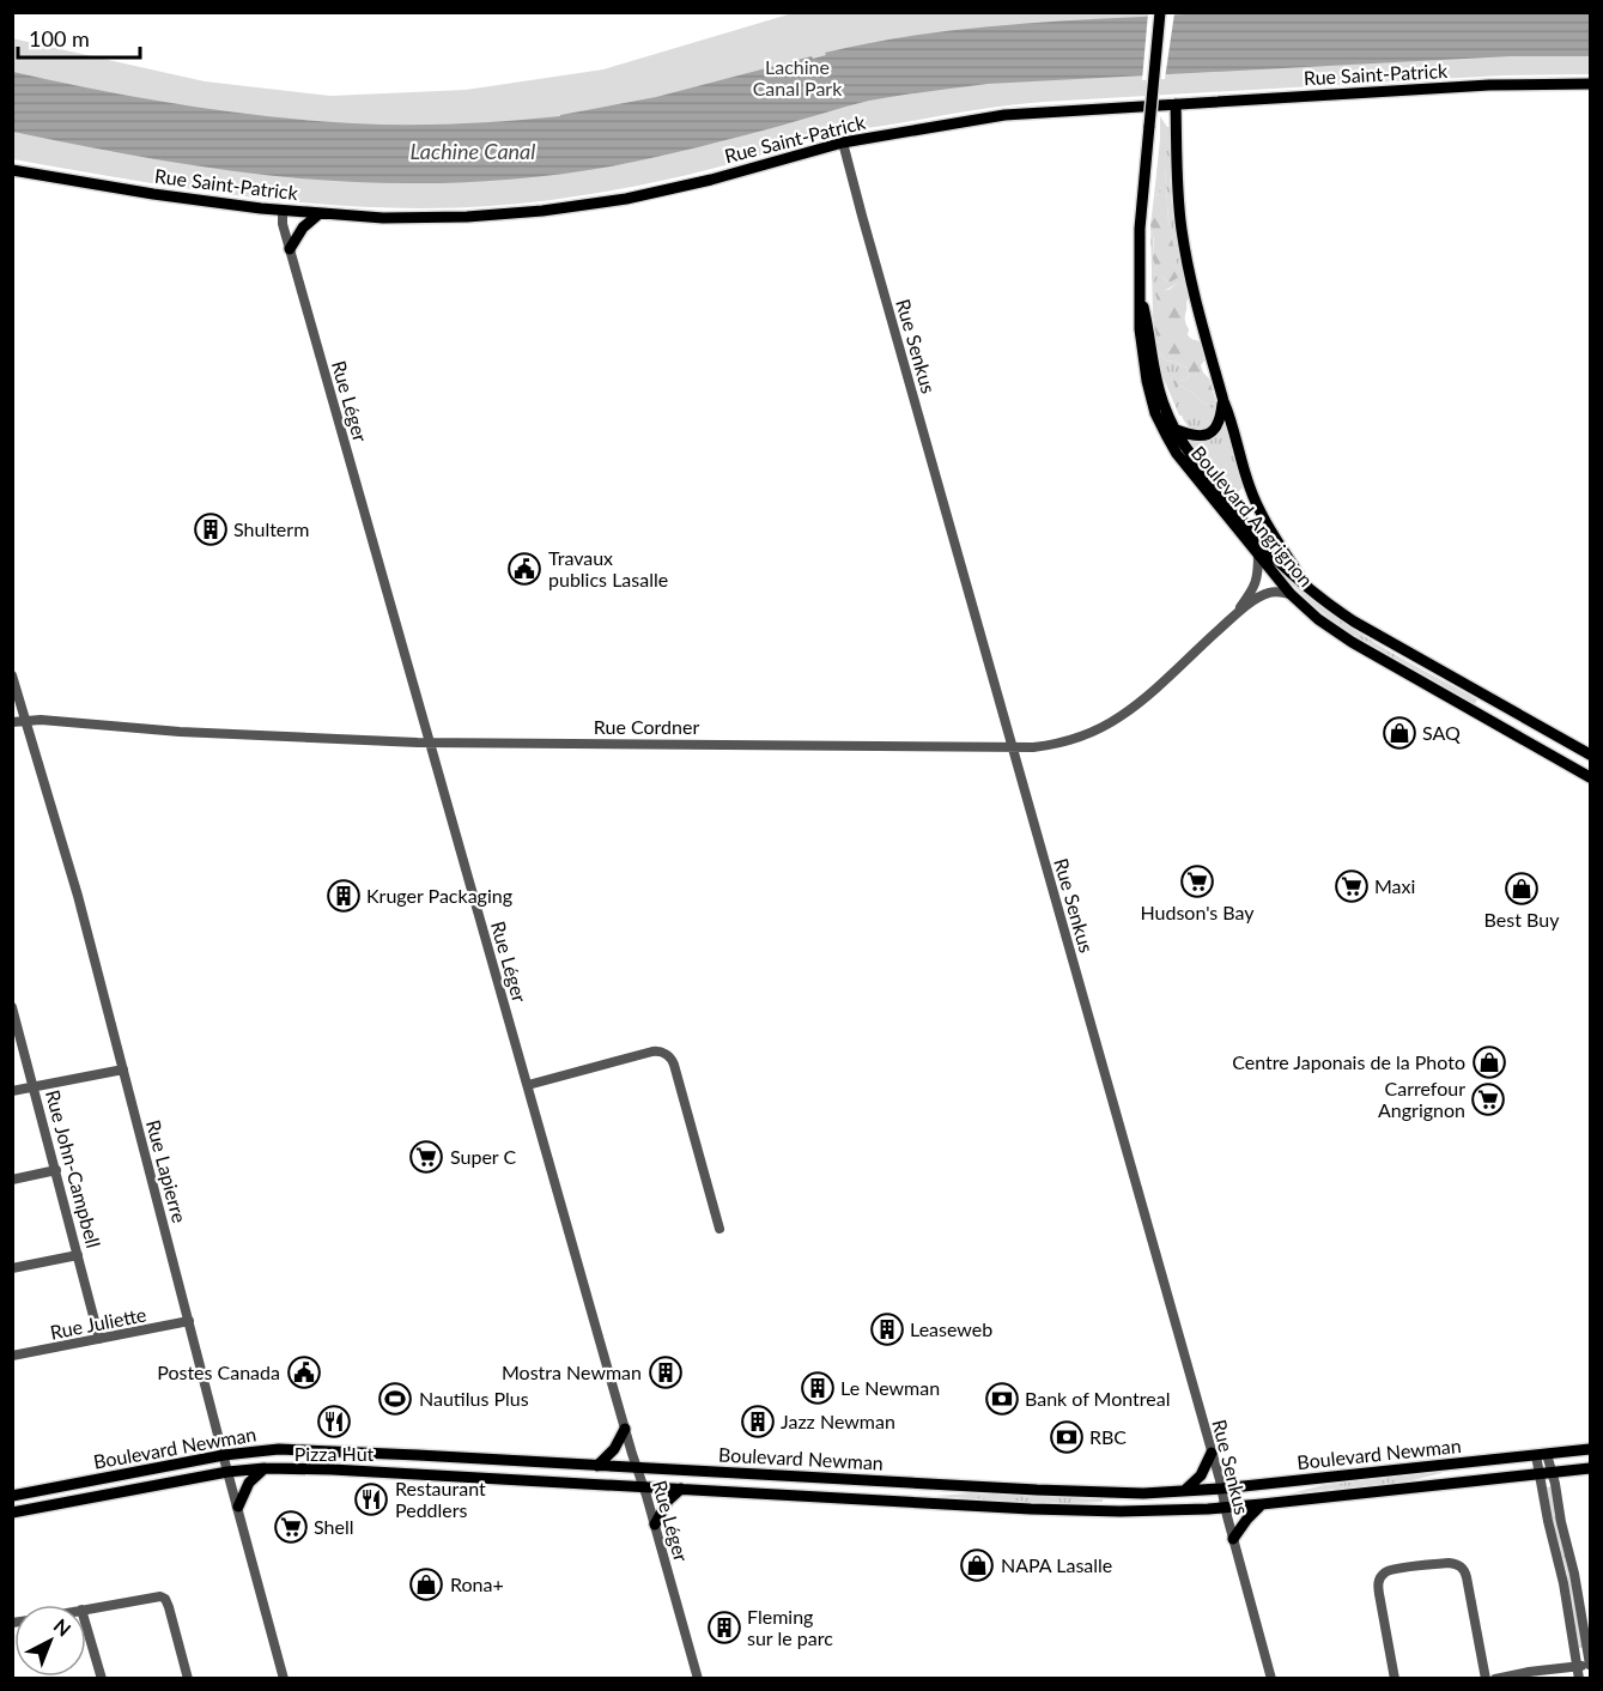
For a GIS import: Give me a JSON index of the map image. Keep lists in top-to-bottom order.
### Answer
{
  "streets": {
    "main road": ["Rue Saint-Patrick", "Boulevard Angrignon", "Boulevard Newman"],
    "street": [
      "Rue Senkus",
      "Rue Léger",
      "Rue Cordner",
      "Rue John-Campbell",
      "Rue Lapierre",
      "Rue Juliette"
    ]
  },
  "crossings": [
    ["Rue Saint-Patrick", "Rue Senkus"],
    ["Rue Saint-Patrick", "Rue Léger"],
    ["Rue Senkus", "Rue Cordner"],
    ["Rue Senkus", "Boulevard Newman"],
    ["Rue Léger", "Rue Cordner"],
    ["Rue Léger", "Boulevard Newman"],
    ["Rue Cordner", "Rue Lapierre"],
    ["Rue John-Campbell", "Rue Juliette"],
    ["Rue Lapierre", "Rue Juliette"],
    ["Rue Lapierre", "Boulevard Newman"]
  ],
  "water": ["Lachine Canal"],
  "parks": ["Lachine Canal Park"],
  "places": {
    "building": [
      "Shulterm",
      "Kruger Packaging",
      "Leaseweb",
      "Mostra Newman",
      "Le Newman",
      "Jazz Newman",
      "Fleming sur le parc"
    ],
    "public building": ["Travaux publics Lasalle", "Postes Canada"],
    "shop": [
      "SAQ",
      "Best Buy",
      "Centre Japonais de la Photo",
      "NAPA Lasalle",
      "Rona+"
    ],
    "supermarket": [
      "Hudson's Bay",
      "Maxi",
      "Carrefour Angrignon",
      "Super C",
      "Shell"
    ],
    "sports": ["Nautilus Plus"],
    "bank": ["Bank of Montreal", "RBC"],
    "restaurant": ["Pizza Hut", "Restaurant Peddlers"]
  },
  "scale_bar": "100 m",
  "north": "top right"
}
